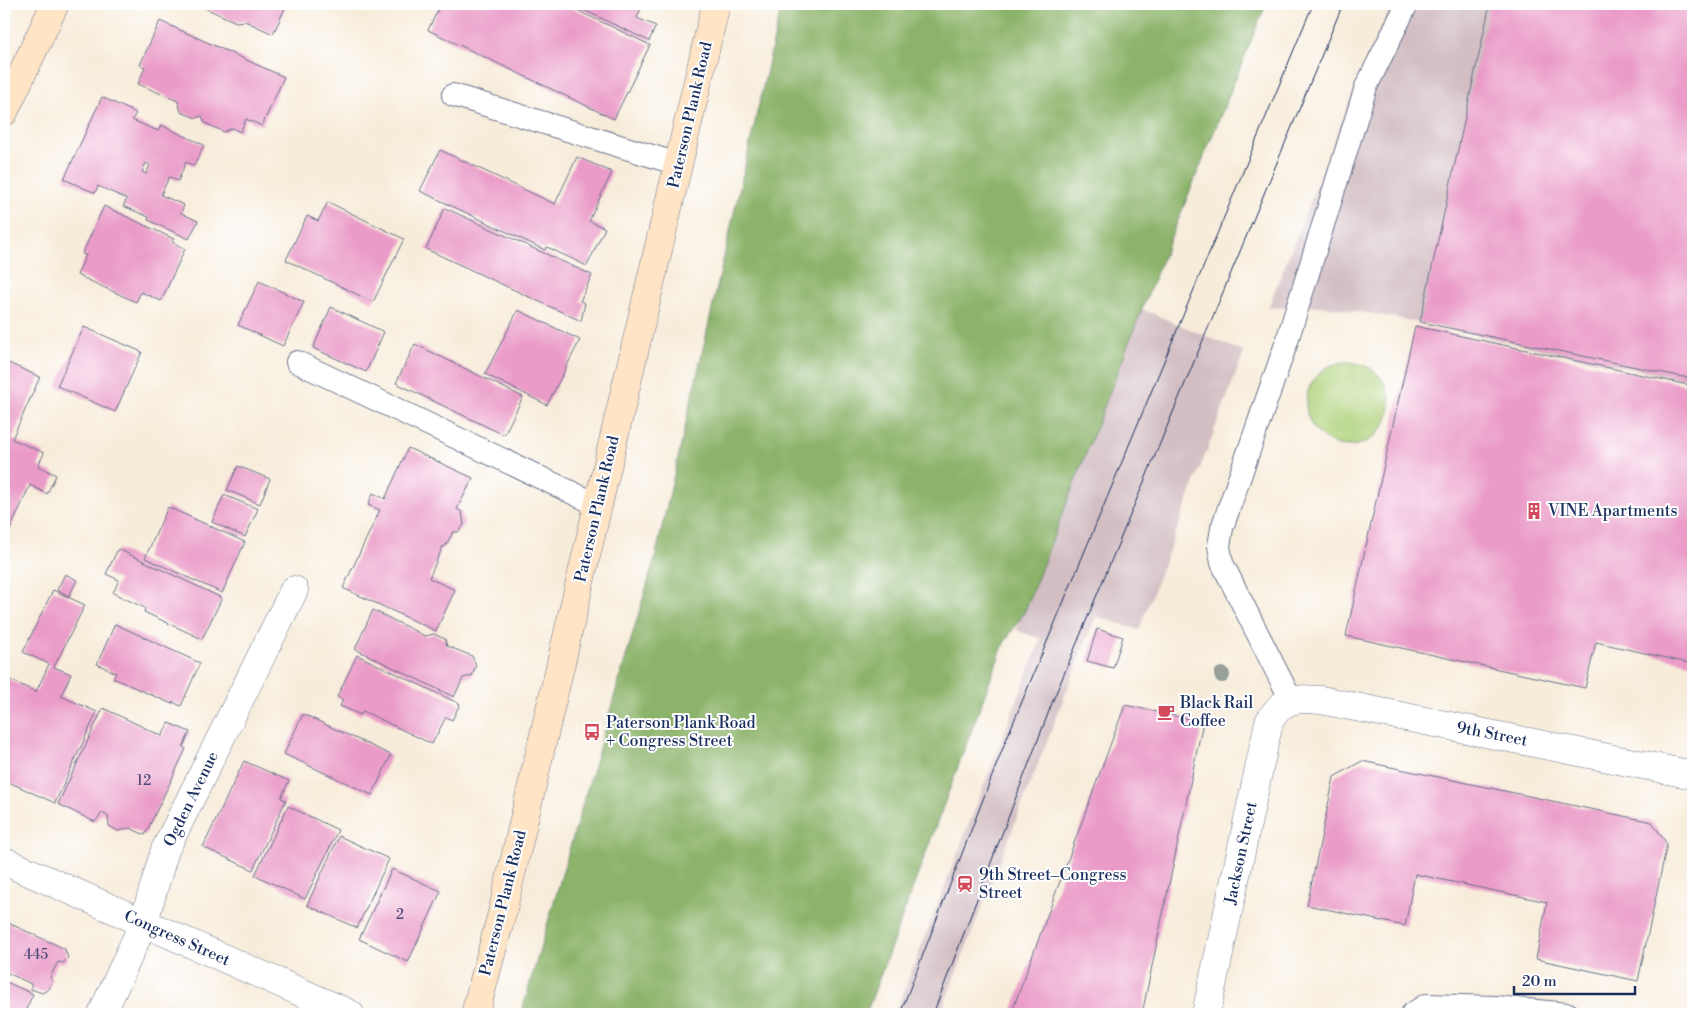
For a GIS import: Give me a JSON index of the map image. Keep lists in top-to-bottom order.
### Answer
{
  "streets": {
    "main road": ["Paterson Plank Road"],
    "street": [
      "9th Street",
      "Ogden Avenue",
      "Jackson Street",
      "Congress Street"
    ]
  },
  "crossings": [
    ["9th Street", "Jackson Street"],
    ["Ogden Avenue", "Congress Street"]
  ],
  "places": {
    "building": ["VINE Apartments"],
    "cafe": ["Black Rail Coffee"],
    "bus stop": ["Paterson Plank Road + Congress Street"],
    "station": ["9th Street–Congress Street"]
  },
  "house_numbers": ["12", "2", "445"],
  "scale_bar": "20 m"
}
